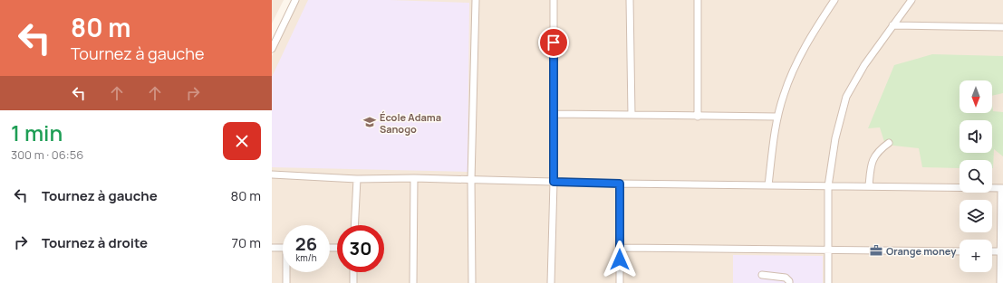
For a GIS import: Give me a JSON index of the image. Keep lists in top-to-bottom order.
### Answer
{
  "places": {
    "school or university": ["École Adama Sanogo"],
    "office": ["Orange money"]
  },
  "north": "bottom",
  "page": {
    "turn": ["80 m", "Tournez à gauche"],
    "map_buttons": "+",
    "heading": ["1 min", "300 m · 06:56"],
    "list": [
      {
        "name": "Tournez à gauche",
        "value": "80 m"
      },
      {
        "name": "Tournez à droite",
        "value": "70 m"
      }
    ],
    "speed": "26 km/h",
    "limit": "30"
  }
}
